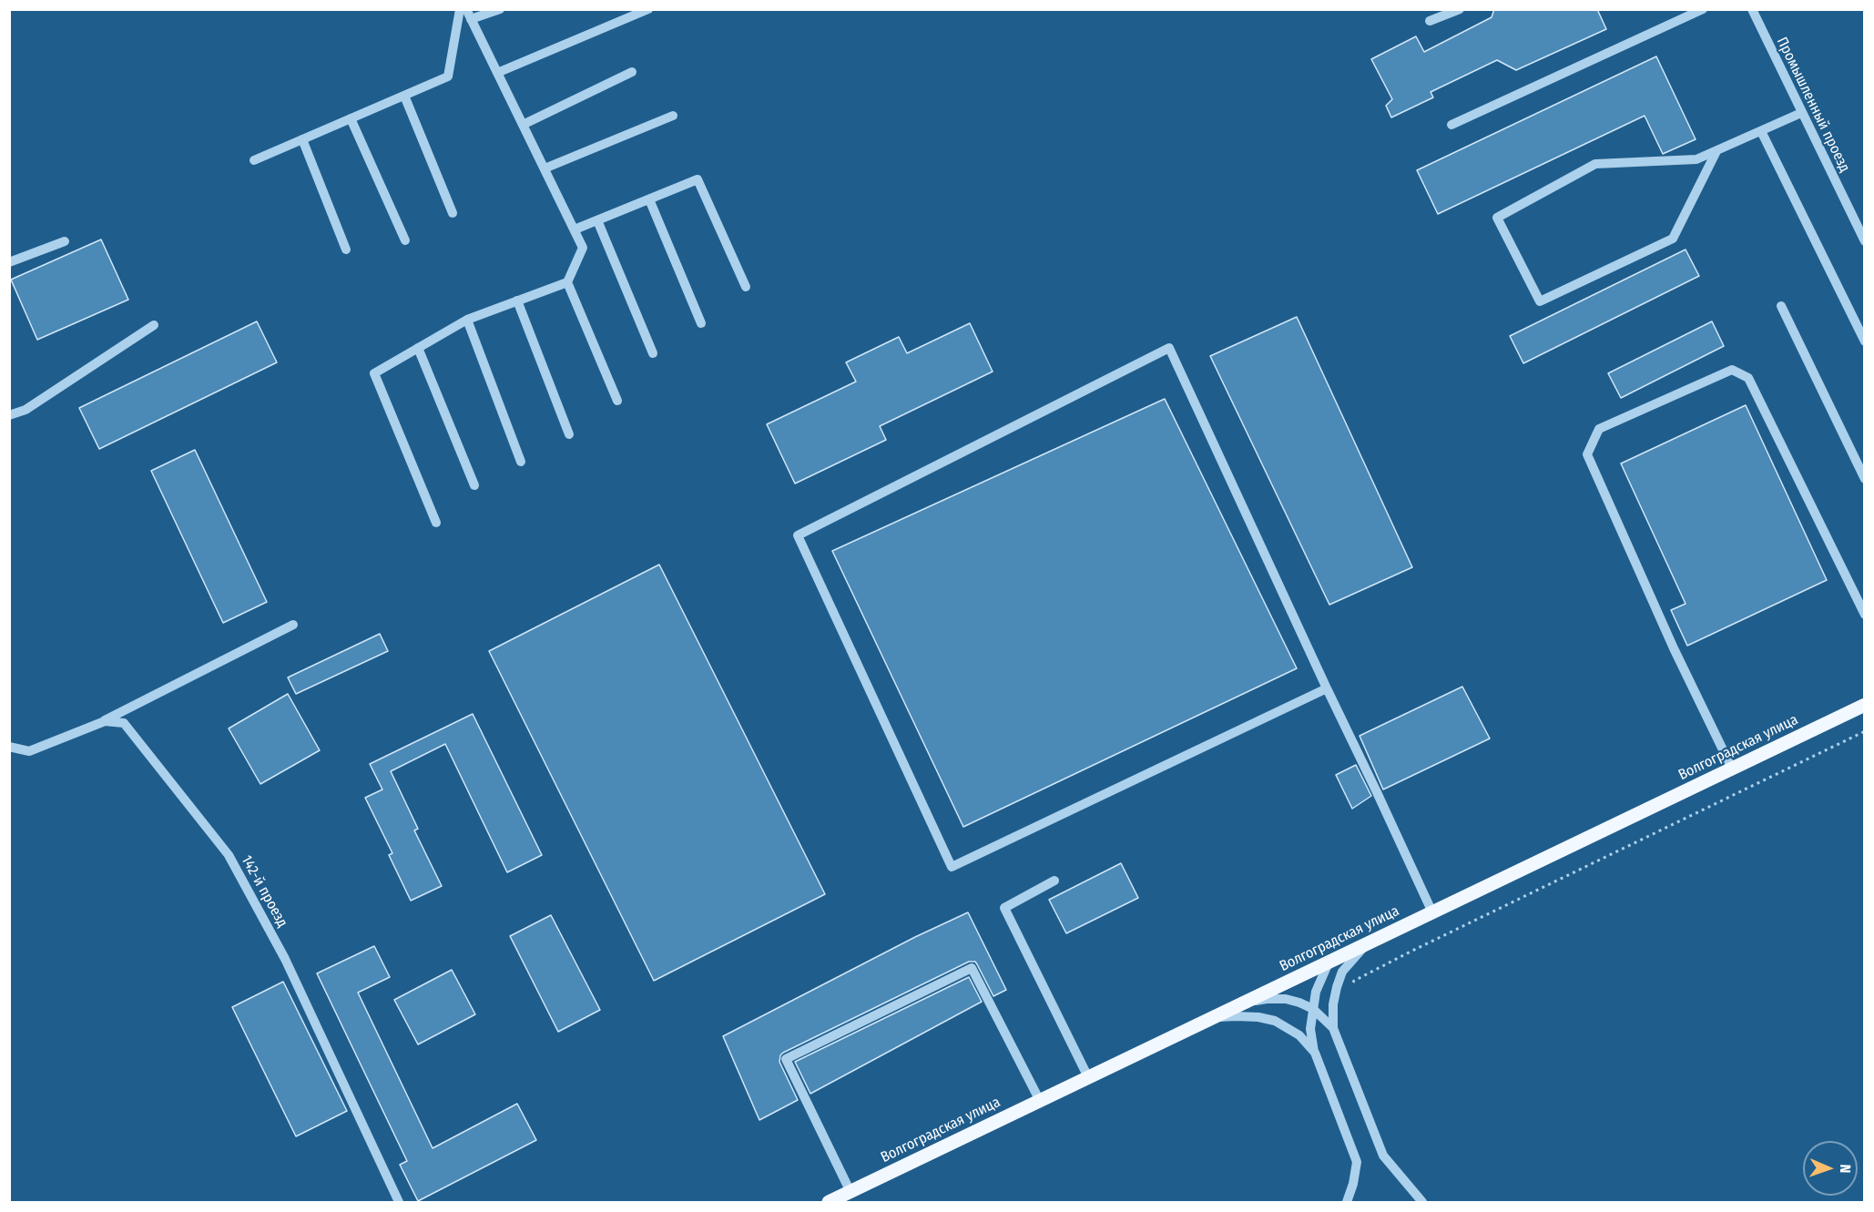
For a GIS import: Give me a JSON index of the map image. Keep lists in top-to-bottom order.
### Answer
{
  "streets": {
    "main road": ["Волгоградская улица"],
    "lane": ["Промышленный проезд", "142-й проезд"]
  },
  "north": "right"
}
